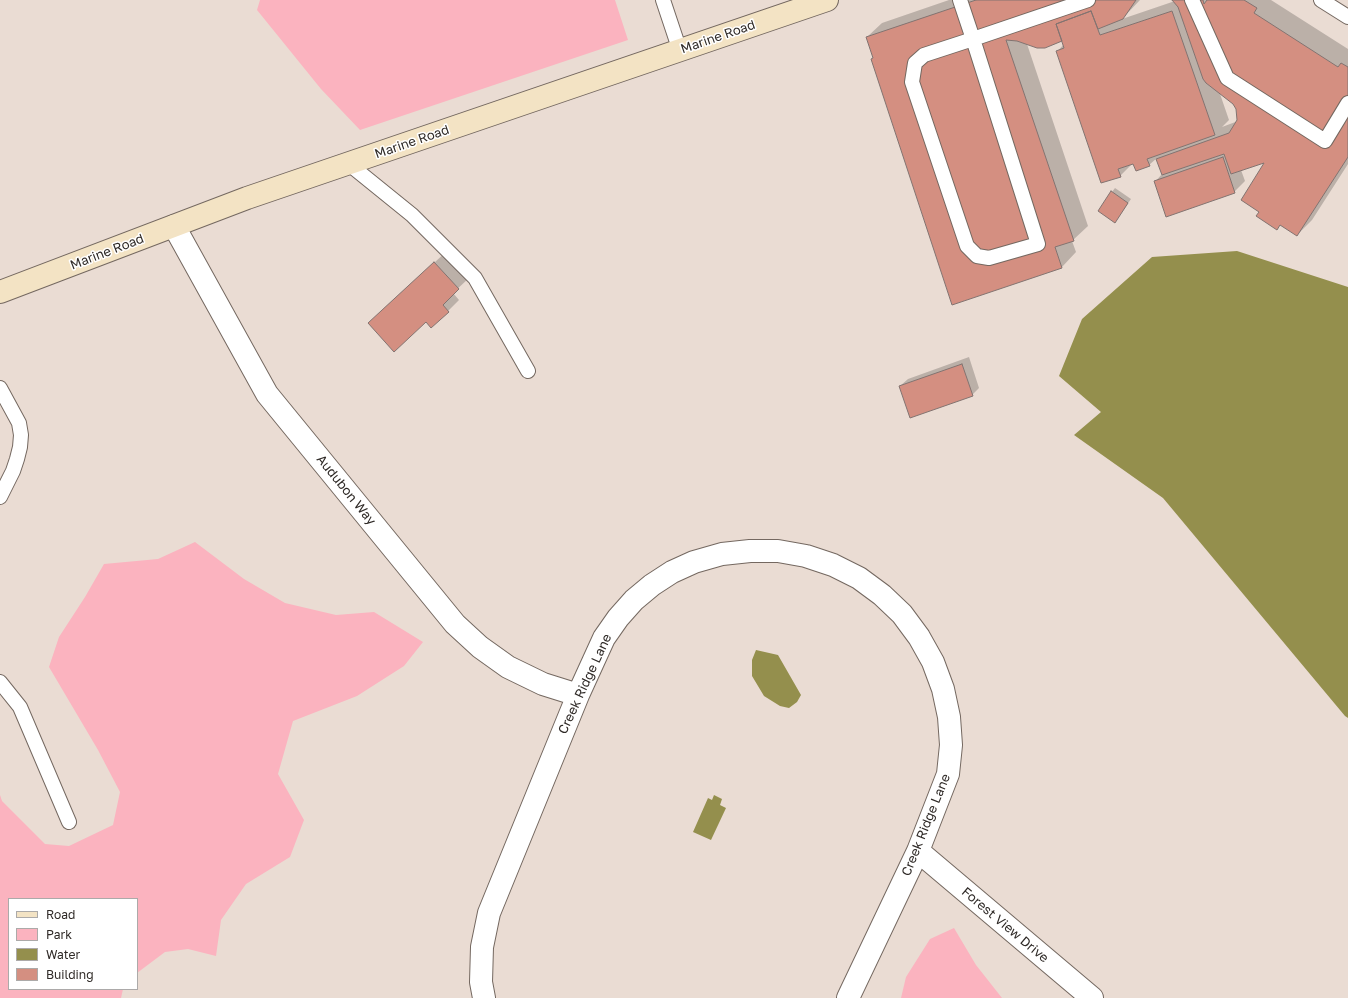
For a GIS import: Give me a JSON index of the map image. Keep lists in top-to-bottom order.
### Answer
{
  "streets": {
    "main road": ["Marine Road"],
    "street": ["Audubon Way", "Creek Ridge Lane", "Forest View Drive"]
  },
  "crossings": [
    ["Marine Road", "Audubon Way"],
    ["Audubon Way", "Creek Ridge Lane"],
    ["Creek Ridge Lane", "Forest View Drive"]
  ],
  "legend": [
    "Road",
    "Park",
    "Water",
    "Building"
  ]
}
